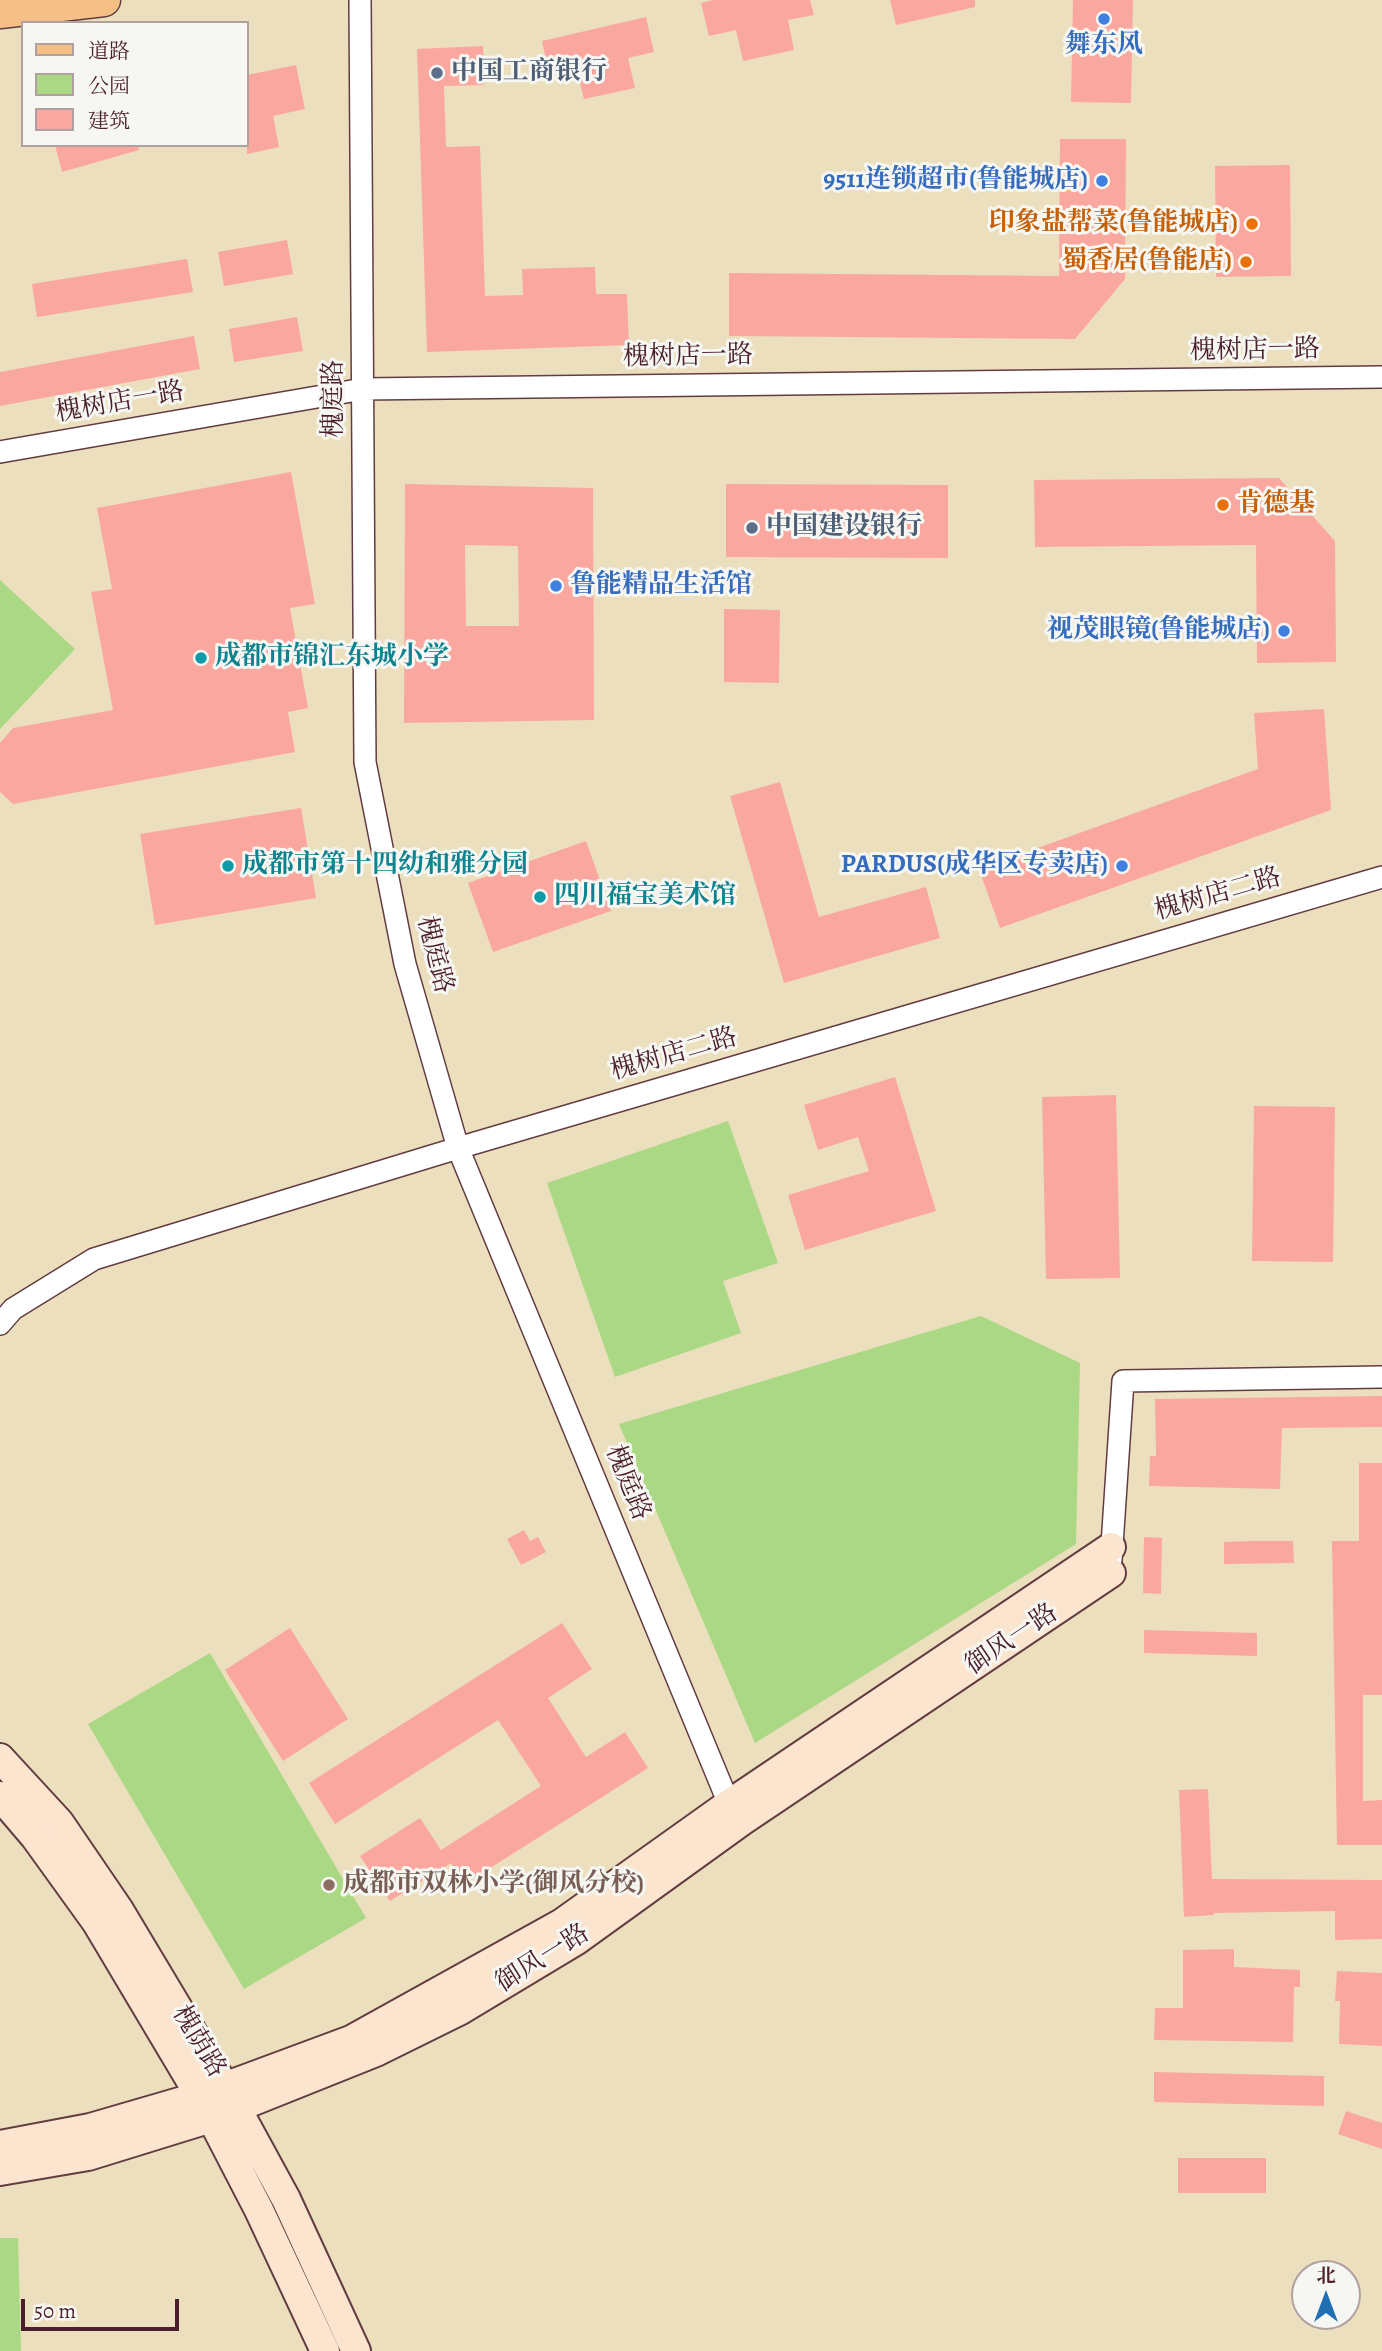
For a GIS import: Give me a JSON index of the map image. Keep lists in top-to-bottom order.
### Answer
{
  "streets": {
    "main road": ["御风一路", "槐荫路"],
    "street": ["槐树店一路", "槐庭路", "槐树店二路"]
  },
  "crossings": [
    ["槐树店一路", "槐庭路"],
    ["槐庭路", "槐树店二路"],
    ["槐庭路", "御风一路"],
    ["御风一路", "槐荫路"]
  ],
  "places": [
    "舞东风",
    "中国工商银行",
    "9511连锁超市(鲁能城店)",
    "印象盐帮菜(鲁能城店)",
    "蜀香居(鲁能店)",
    "肯德基",
    "中国建设银行",
    "鲁能精品生活馆",
    "视茂眼镜(鲁能城店)",
    "成都市锦汇东城小学",
    "成都市第十四幼和雅分园",
    "PARDUS(成华区专卖店)",
    "四川福宝美术馆",
    "成都市双林小学(御风分校)"
  ],
  "legend": ["道路", "公园", "建筑"],
  "scale_bar": "50 m",
  "north": "top"
}
